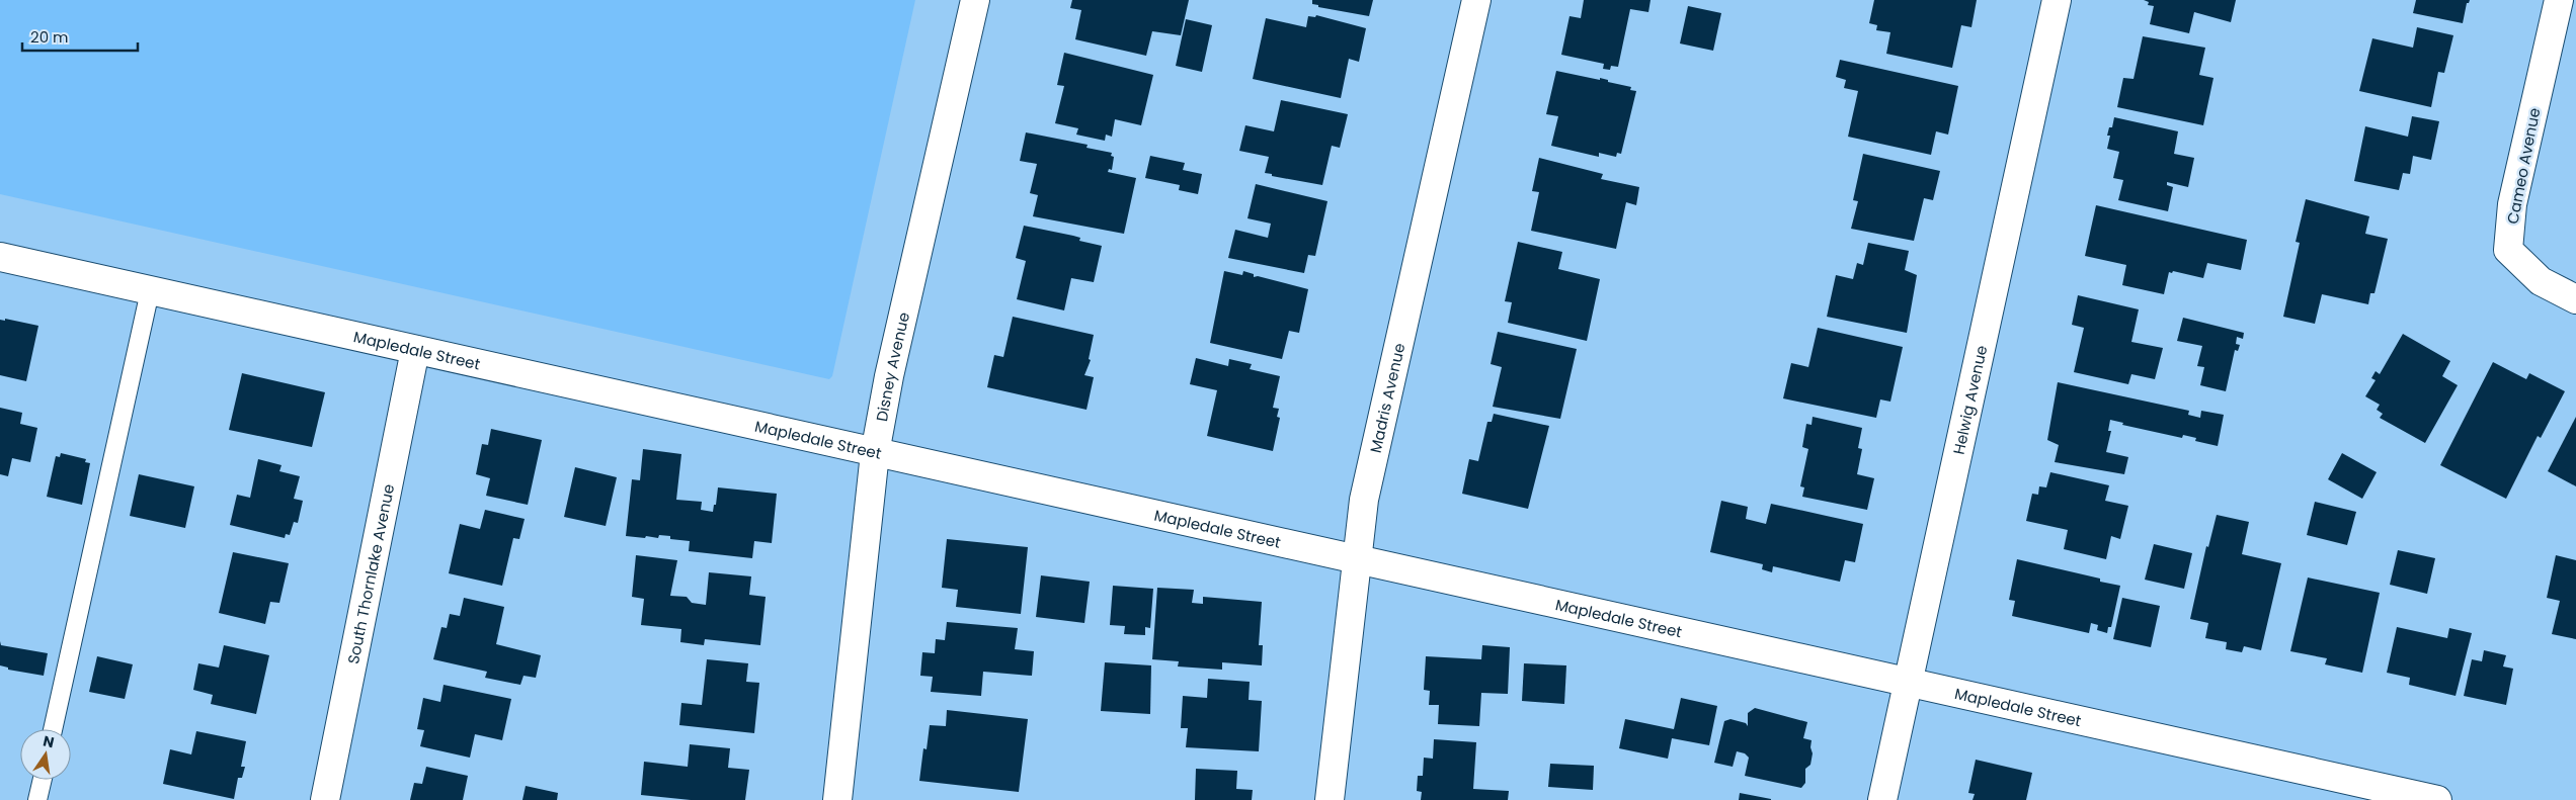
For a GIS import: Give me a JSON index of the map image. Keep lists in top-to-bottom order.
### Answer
{
  "streets": {
    "street": [
      "Cameo Avenue",
      "Mapledale Street",
      "Disney Avenue",
      "Madris Avenue",
      "Helwig Avenue",
      "South Thornlake Avenue"
    ]
  },
  "crossings": [
    ["Mapledale Street", "Disney Avenue"],
    ["Mapledale Street", "Madris Avenue"],
    ["Mapledale Street", "Helwig Avenue"],
    ["Mapledale Street", "South Thornlake Avenue"]
  ],
  "scale_bar": "20 m",
  "north": "top"
}
